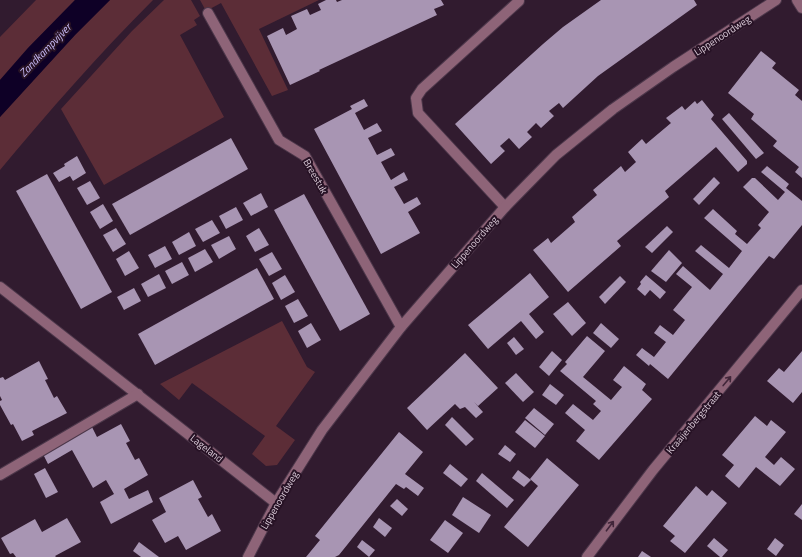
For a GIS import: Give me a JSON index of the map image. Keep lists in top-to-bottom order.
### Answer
{
  "streets": {
    "street": [
      "Lippenoordweg",
      "Breestuk",
      "Kraaijenbergstraat",
      "Lageland"
    ]
  },
  "crossings": [
    ["Lippenoordweg", "Breestuk"],
    ["Lippenoordweg", "Lageland"]
  ],
  "one_way": ["Kraaijenbergstraat"],
  "water": ["Zandkampvijver"]
}
